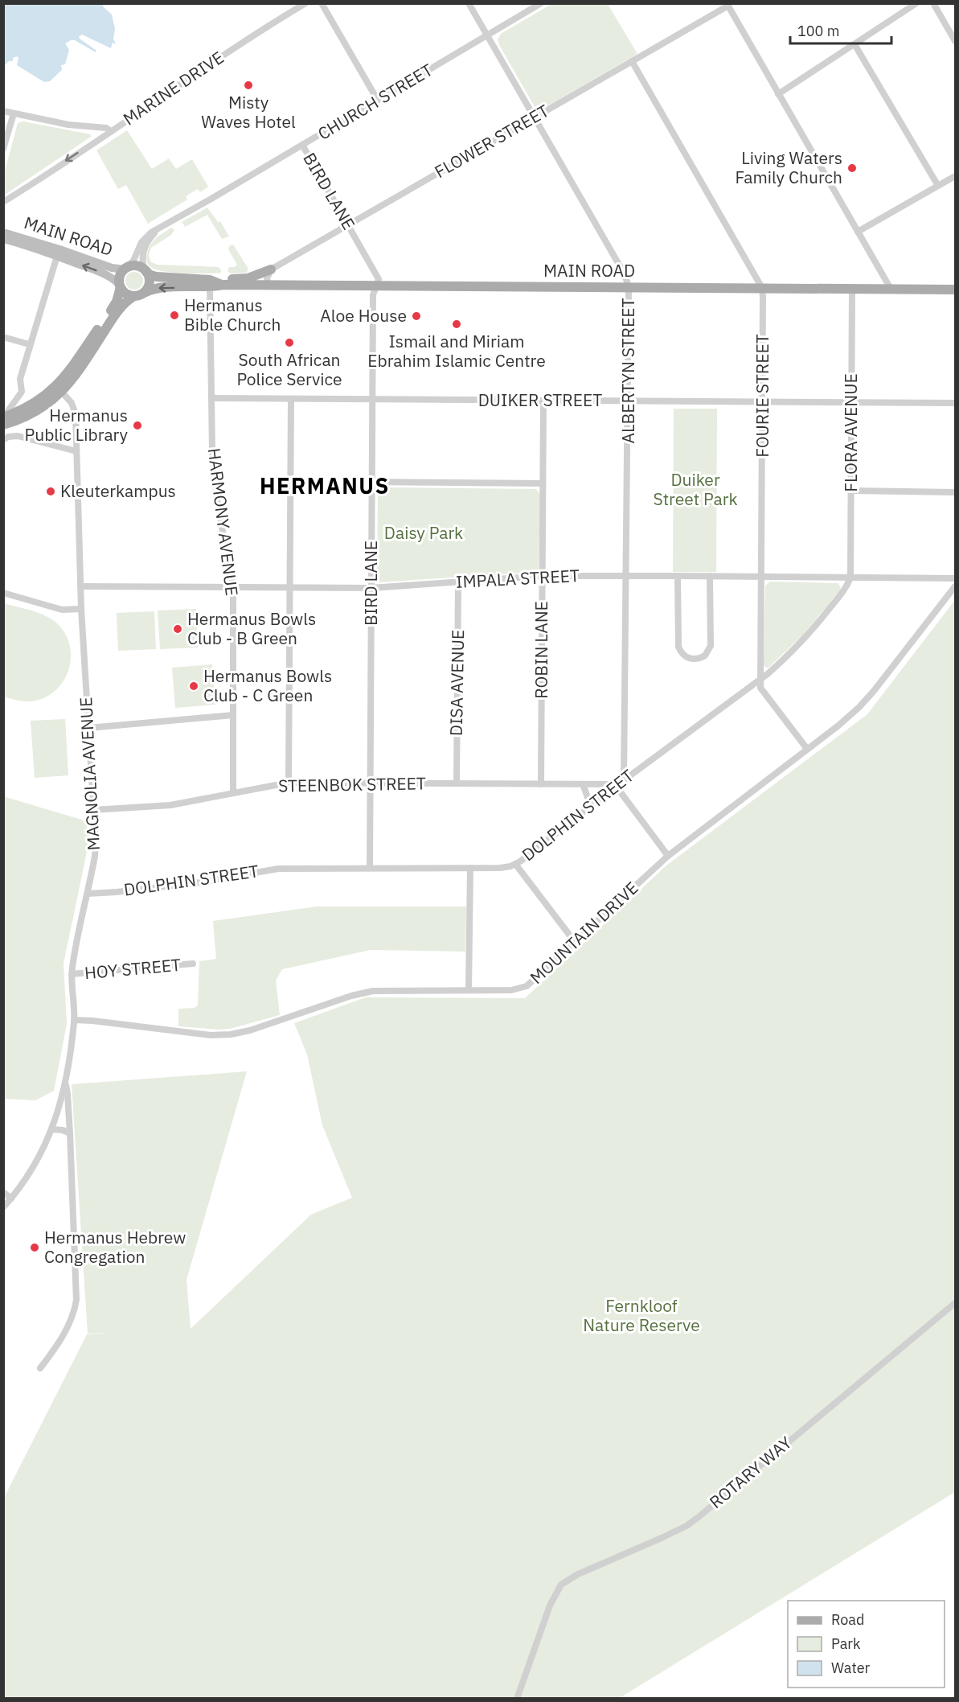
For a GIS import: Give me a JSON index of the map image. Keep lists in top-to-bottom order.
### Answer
{
  "streets": {
    "main road": ["MAIN ROAD"],
    "street": [
      "MARINE DRIVE",
      "CHURCH STREET",
      "FLOWER STREET",
      "BIRD LANE",
      "ALBERTYN STREET",
      "FOURIE STREET",
      "DUIKER STREET",
      "FLORA AVENUE",
      "HARMONY AVENUE",
      "IMPALA STREET",
      "ROBIN LANE",
      "DISA AVENUE",
      "MAGNOLIA AVENUE",
      "STEENBOK STREET",
      "DOLPHIN STREET",
      "MOUNTAIN DRIVE",
      "HOY STREET",
      "ROTARY WAY"
    ]
  },
  "crossings": [
    ["CHURCH STREET", "BIRD LANE"],
    ["CHURCH STREET", "MAIN ROAD"],
    ["CHURCH STREET", "ALBERTYN STREET"],
    ["FLOWER STREET", "BIRD LANE"],
    ["FLOWER STREET", "ALBERTYN STREET"],
    ["FLOWER STREET", "FOURIE STREET"],
    ["BIRD LANE", "MAIN ROAD"],
    ["BIRD LANE", "DUIKER STREET"],
    ["BIRD LANE", "IMPALA STREET"],
    ["BIRD LANE", "STEENBOK STREET"],
    ["BIRD LANE", "DOLPHIN STREET"],
    ["MAIN ROAD", "ALBERTYN STREET"],
    ["MAIN ROAD", "FOURIE STREET"],
    ["MAIN ROAD", "FLORA AVENUE"],
    ["MAIN ROAD", "HARMONY AVENUE"],
    ["ALBERTYN STREET", "DUIKER STREET"],
    ["ALBERTYN STREET", "IMPALA STREET"],
    ["ALBERTYN STREET", "DOLPHIN STREET"],
    ["FOURIE STREET", "DUIKER STREET"],
    ["FOURIE STREET", "IMPALA STREET"],
    ["FOURIE STREET", "DOLPHIN STREET"],
    ["FOURIE STREET", "MOUNTAIN DRIVE"],
    ["DUIKER STREET", "FLORA AVENUE"],
    ["DUIKER STREET", "HARMONY AVENUE"],
    ["DUIKER STREET", "ROBIN LANE"],
    ["FLORA AVENUE", "IMPALA STREET"],
    ["FLORA AVENUE", "DOLPHIN STREET"],
    ["HARMONY AVENUE", "IMPALA STREET"],
    ["HARMONY AVENUE", "STEENBOK STREET"],
    ["IMPALA STREET", "ROBIN LANE"],
    ["IMPALA STREET", "DISA AVENUE"],
    ["IMPALA STREET", "MAGNOLIA AVENUE"],
    ["IMPALA STREET", "DOLPHIN STREET"],
    ["ROBIN LANE", "STEENBOK STREET"],
    ["DISA AVENUE", "STEENBOK STREET"],
    ["MAGNOLIA AVENUE", "STEENBOK STREET"],
    ["MAGNOLIA AVENUE", "DOLPHIN STREET"],
    ["MAGNOLIA AVENUE", "MOUNTAIN DRIVE"],
    ["MAGNOLIA AVENUE", "HOY STREET"],
    ["STEENBOK STREET", "DOLPHIN STREET"]
  ],
  "districts": ["HERMANUS"],
  "parks": ["Duiker Street Park", "Daisy Park", "Fernkloof Nature Reserve"],
  "places": [
    "Misty Waves Hotel",
    "Living Waters Family Church",
    "Hermanus Bible Church",
    "Aloe House",
    "Ismail and Miriam Ebrahim Islamic Centre",
    "South African Police Service",
    "Hermanus Public Library",
    "Kleuterkampus",
    "Hermanus Bowls Club - B Green",
    "Hermanus Bowls Club - C Green",
    "Hermanus Hebrew Congregation"
  ],
  "legend": ["Road", "Park", "Water"],
  "scale_bar": "100 m"
}
